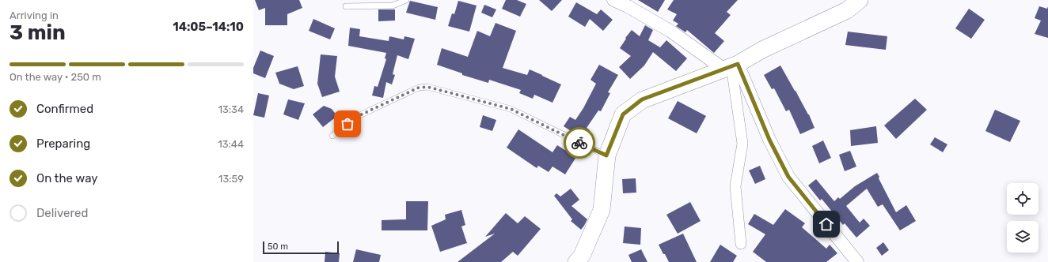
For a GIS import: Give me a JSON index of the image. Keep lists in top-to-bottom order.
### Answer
{
  "scale_bar": "50 m",
  "page": {
    "heading": ["3 min", "Arriving in", "14:05–14:10"],
    "bar": "On the way · 250 m",
    "list": [
      ["Confirmed", "13:34"],
      ["Preparing", "13:44"],
      ["On the way", "13:59"],
      "Delivered"
    ],
    "scale": "50 m"
  }
}
